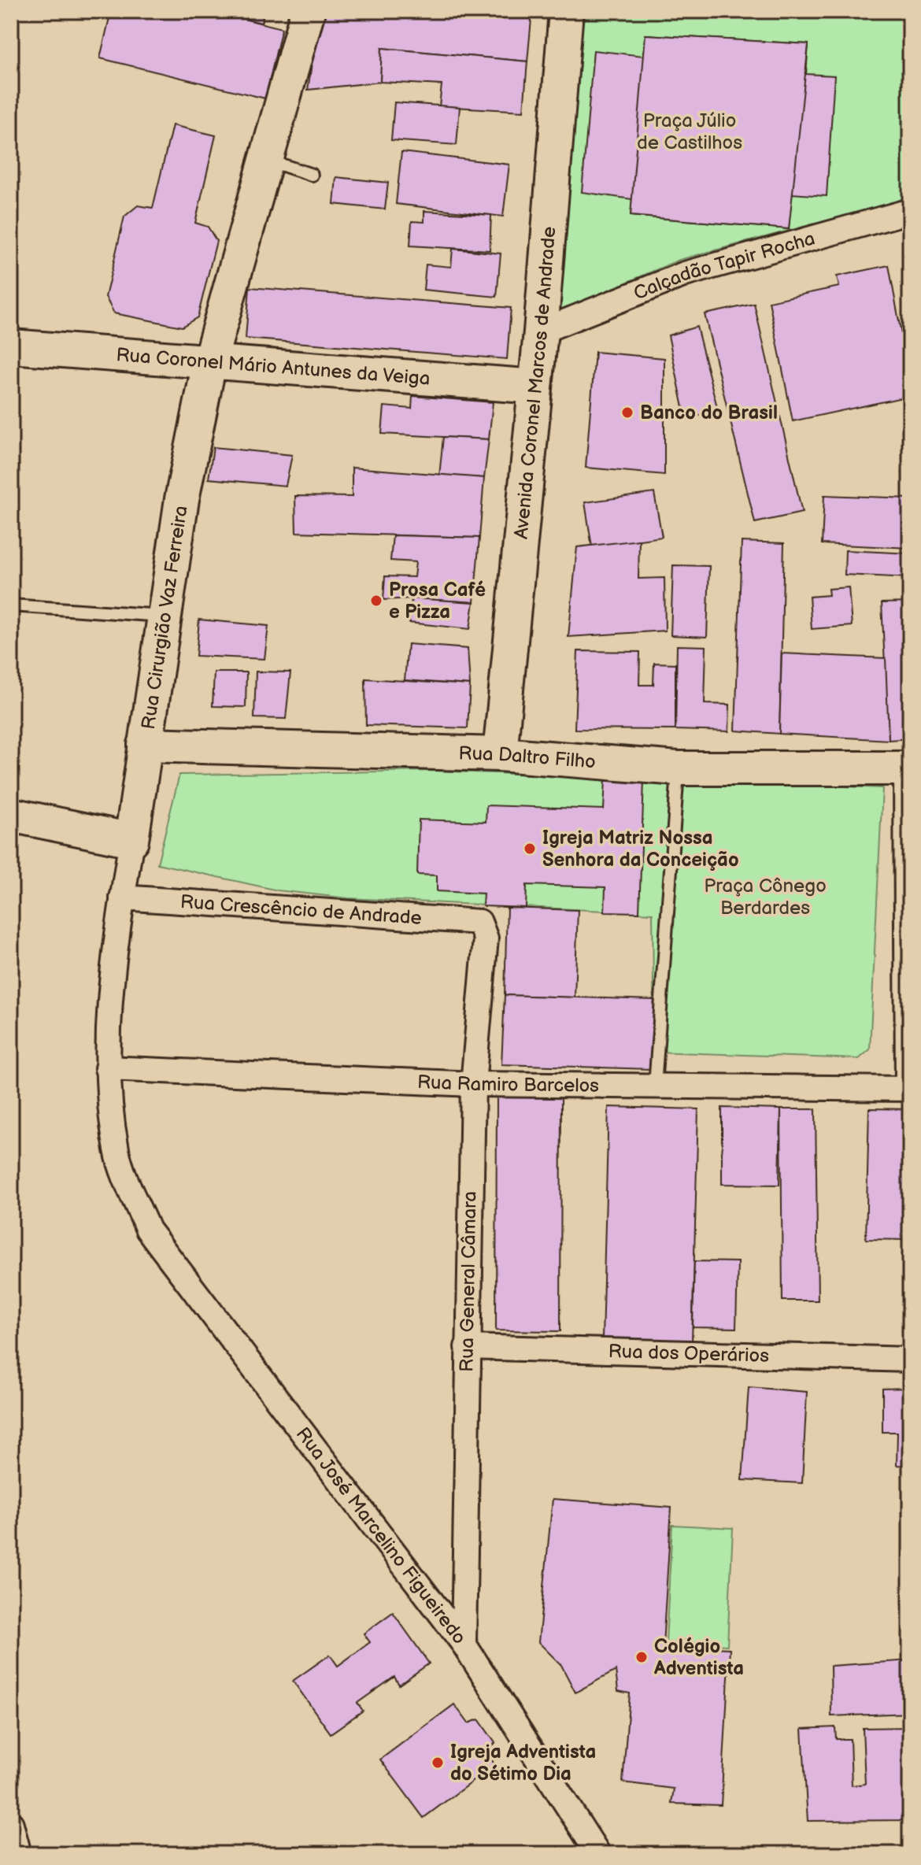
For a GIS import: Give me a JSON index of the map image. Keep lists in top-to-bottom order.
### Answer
{
  "streets": {
    "street": [
      "Calçadão Tapir Rocha",
      "Rua Coronel Mário Antunes da Veiga",
      "Avenida Coronel Marcos de Andrade",
      "Rua Cirurgião Vaz Ferreira",
      "Rua Daltro Filho",
      "Rua Crescêncio de Andrade",
      "Rua Ramiro Barcelos",
      "Rua General Câmara",
      "Rua dos Operários",
      "Rua José Marcelino Figueiredo"
    ]
  },
  "crossings": [
    ["Calçadão Tapir Rocha", "Avenida Coronel Marcos de Andrade"],
    ["Rua Coronel Mário Antunes da Veiga", "Avenida Coronel Marcos de Andrade"],
    ["Rua Coronel Mário Antunes da Veiga", "Rua Cirurgião Vaz Ferreira"],
    ["Avenida Coronel Marcos de Andrade", "Rua Daltro Filho"],
    ["Rua Cirurgião Vaz Ferreira", "Rua Daltro Filho"],
    ["Rua Cirurgião Vaz Ferreira", "Rua Crescêncio de Andrade"],
    ["Rua Cirurgião Vaz Ferreira", "Rua Ramiro Barcelos"],
    ["Rua Cirurgião Vaz Ferreira", "Rua José Marcelino Figueiredo"],
    ["Rua Crescêncio de Andrade", "Rua General Câmara"],
    ["Rua Ramiro Barcelos", "Rua General Câmara"],
    ["Rua General Câmara", "Rua dos Operários"],
    ["Rua General Câmara", "Rua José Marcelino Figueiredo"]
  ],
  "parks": ["Praça Júlio de Castilhos", "Praça Cônego Berdardes"],
  "places": [
    "Banco do Brasil",
    "Prosa Café e Pizza",
    "Igreja Matriz Nossa Senhora da Conceição",
    "Colégio Adventista",
    "Igreja Adventista do Sétimo Dia"
  ]
}
